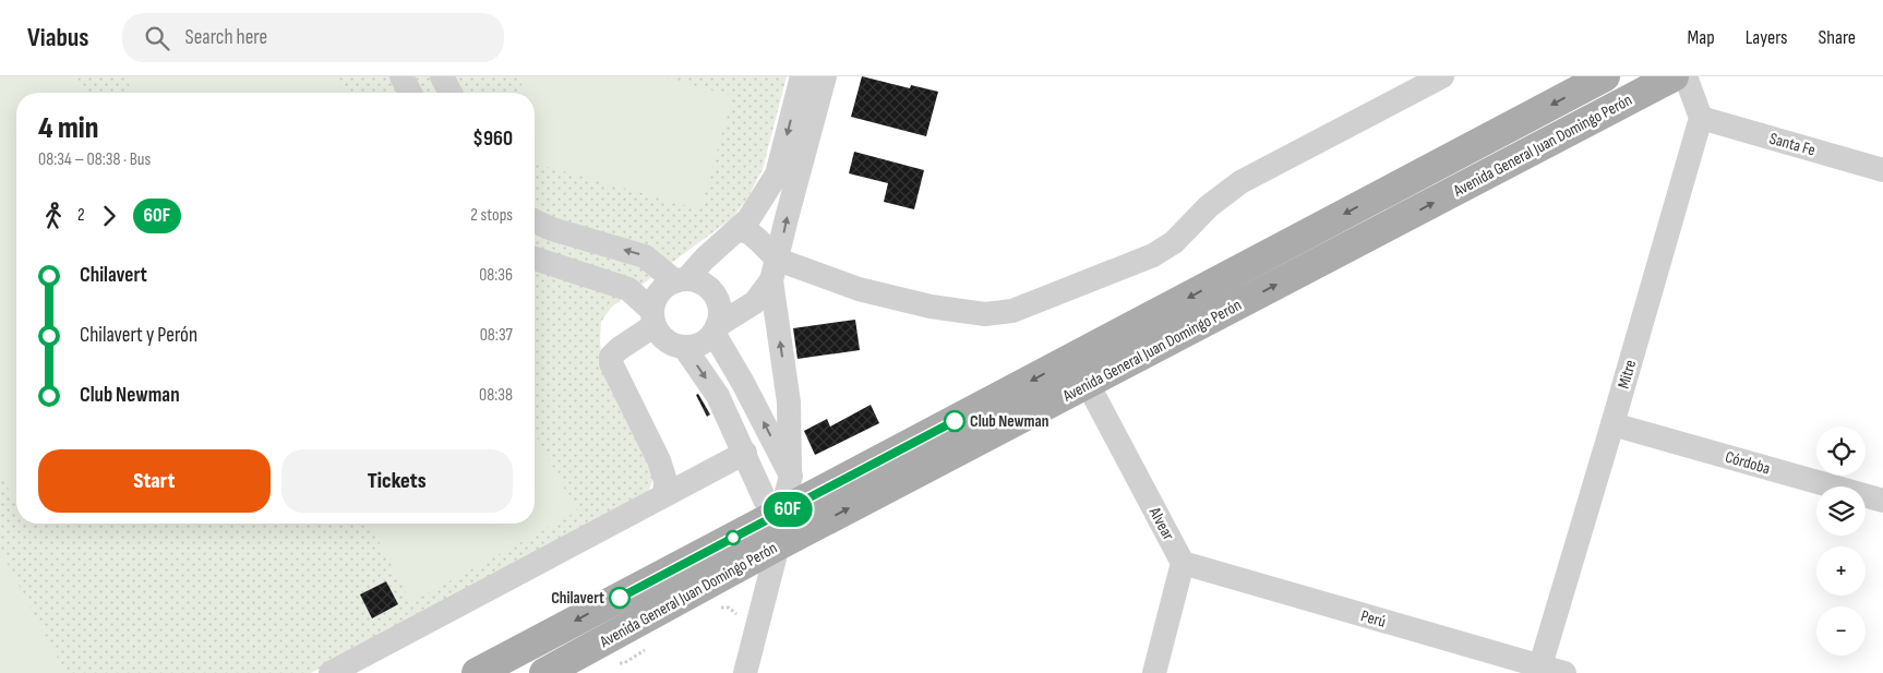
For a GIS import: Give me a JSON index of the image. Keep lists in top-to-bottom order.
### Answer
{
  "streets": {
    "main road": ["Avenida General Juan Domingo Perón"],
    "street": [
      "Santa Fe",
      "Mitre",
      "Córdoba",
      "Alvear",
      "Perú"
    ]
  },
  "crossings": [
    ["Santa Fe", "Mitre"],
    ["Avenida General Juan Domingo Perón", "Alvear"],
    ["Mitre", "Córdoba"],
    ["Mitre", "Perú"],
    ["Alvear", "Perú"]
  ],
  "places": ["Club Newman", "Chilavert"],
  "lines": ["bus line 60F"],
  "page": {
    "header": "Viabus",
    "search": "Search here",
    "nav": ["Map", "Layers", "Share"],
    "on_map": "60F",
    "heading": ["4 min", "08:34 – 08:38 · Bus", "$960"],
    "legs": ["2", "60F", "2 stops"],
    "list": [
      {
        "name": "Chilavert",
        "value": "08:36"
      },
      {
        "name": "Chilavert y Perón",
        "value": "08:37"
      },
      {
        "name": "Club Newman",
        "value": "08:38"
      }
    ],
    "map_buttons": ["+", "−"],
    "buttons": ["Start", "Tickets"]
  }
}
